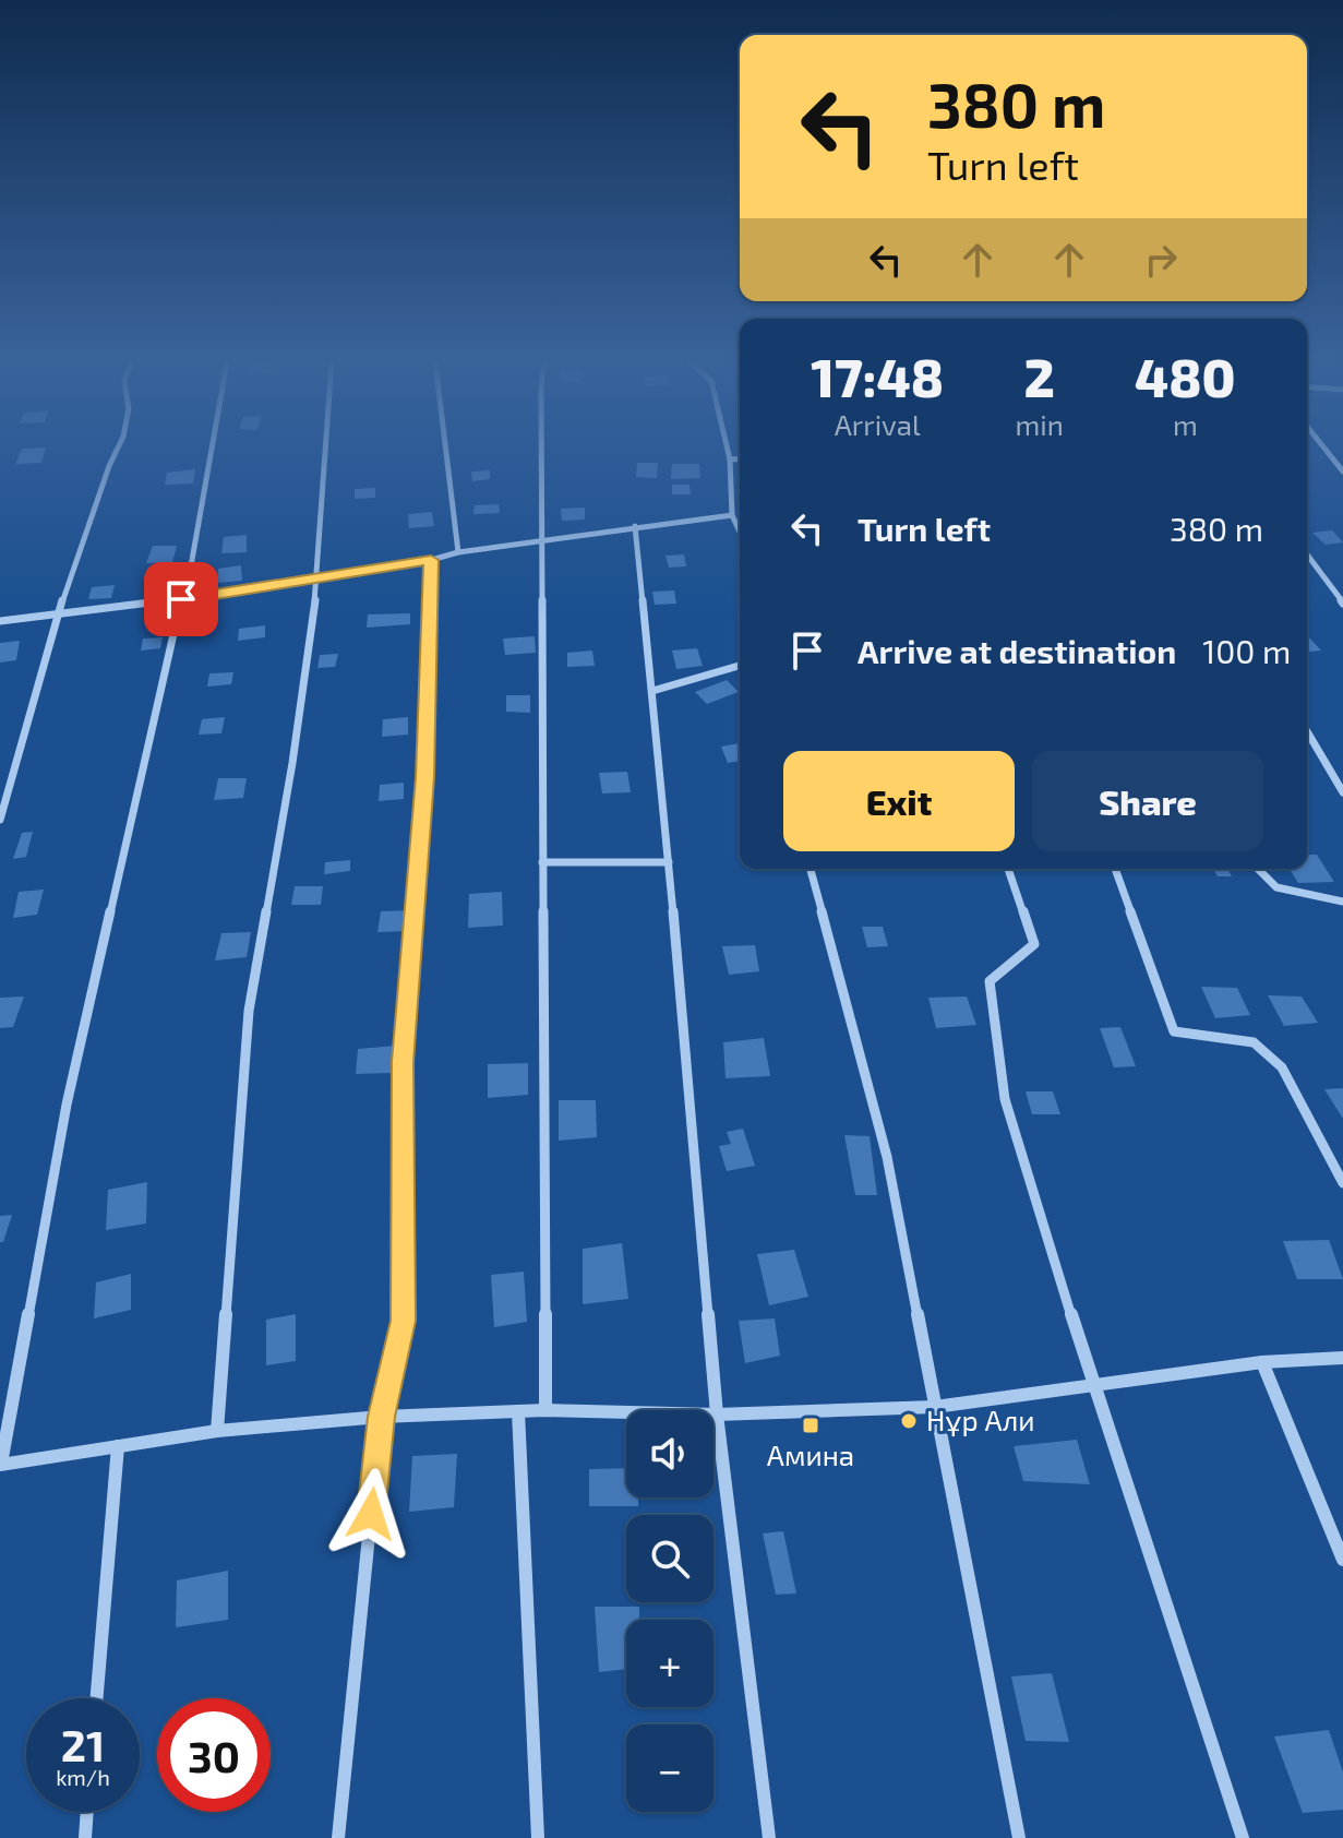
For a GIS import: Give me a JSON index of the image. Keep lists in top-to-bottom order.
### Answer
{
  "places": {
    "other": ["Нұр Али"],
    "transit": ["Амина"]
  },
  "page": {
    "turn": ["380 m", "Turn left"],
    "eta": [
      "17:48",
      "Arrival",
      "2",
      "min",
      "480",
      "m"
    ],
    "list": [
      {
        "name": "Turn left",
        "value": "380 m"
      },
      {
        "name": "Arrive at destination",
        "value": "100 m"
      }
    ],
    "buttons": ["Exit", "Share"],
    "map_buttons": ["+", "−"],
    "speed": "21 km/h",
    "limit": "30"
  }
}
